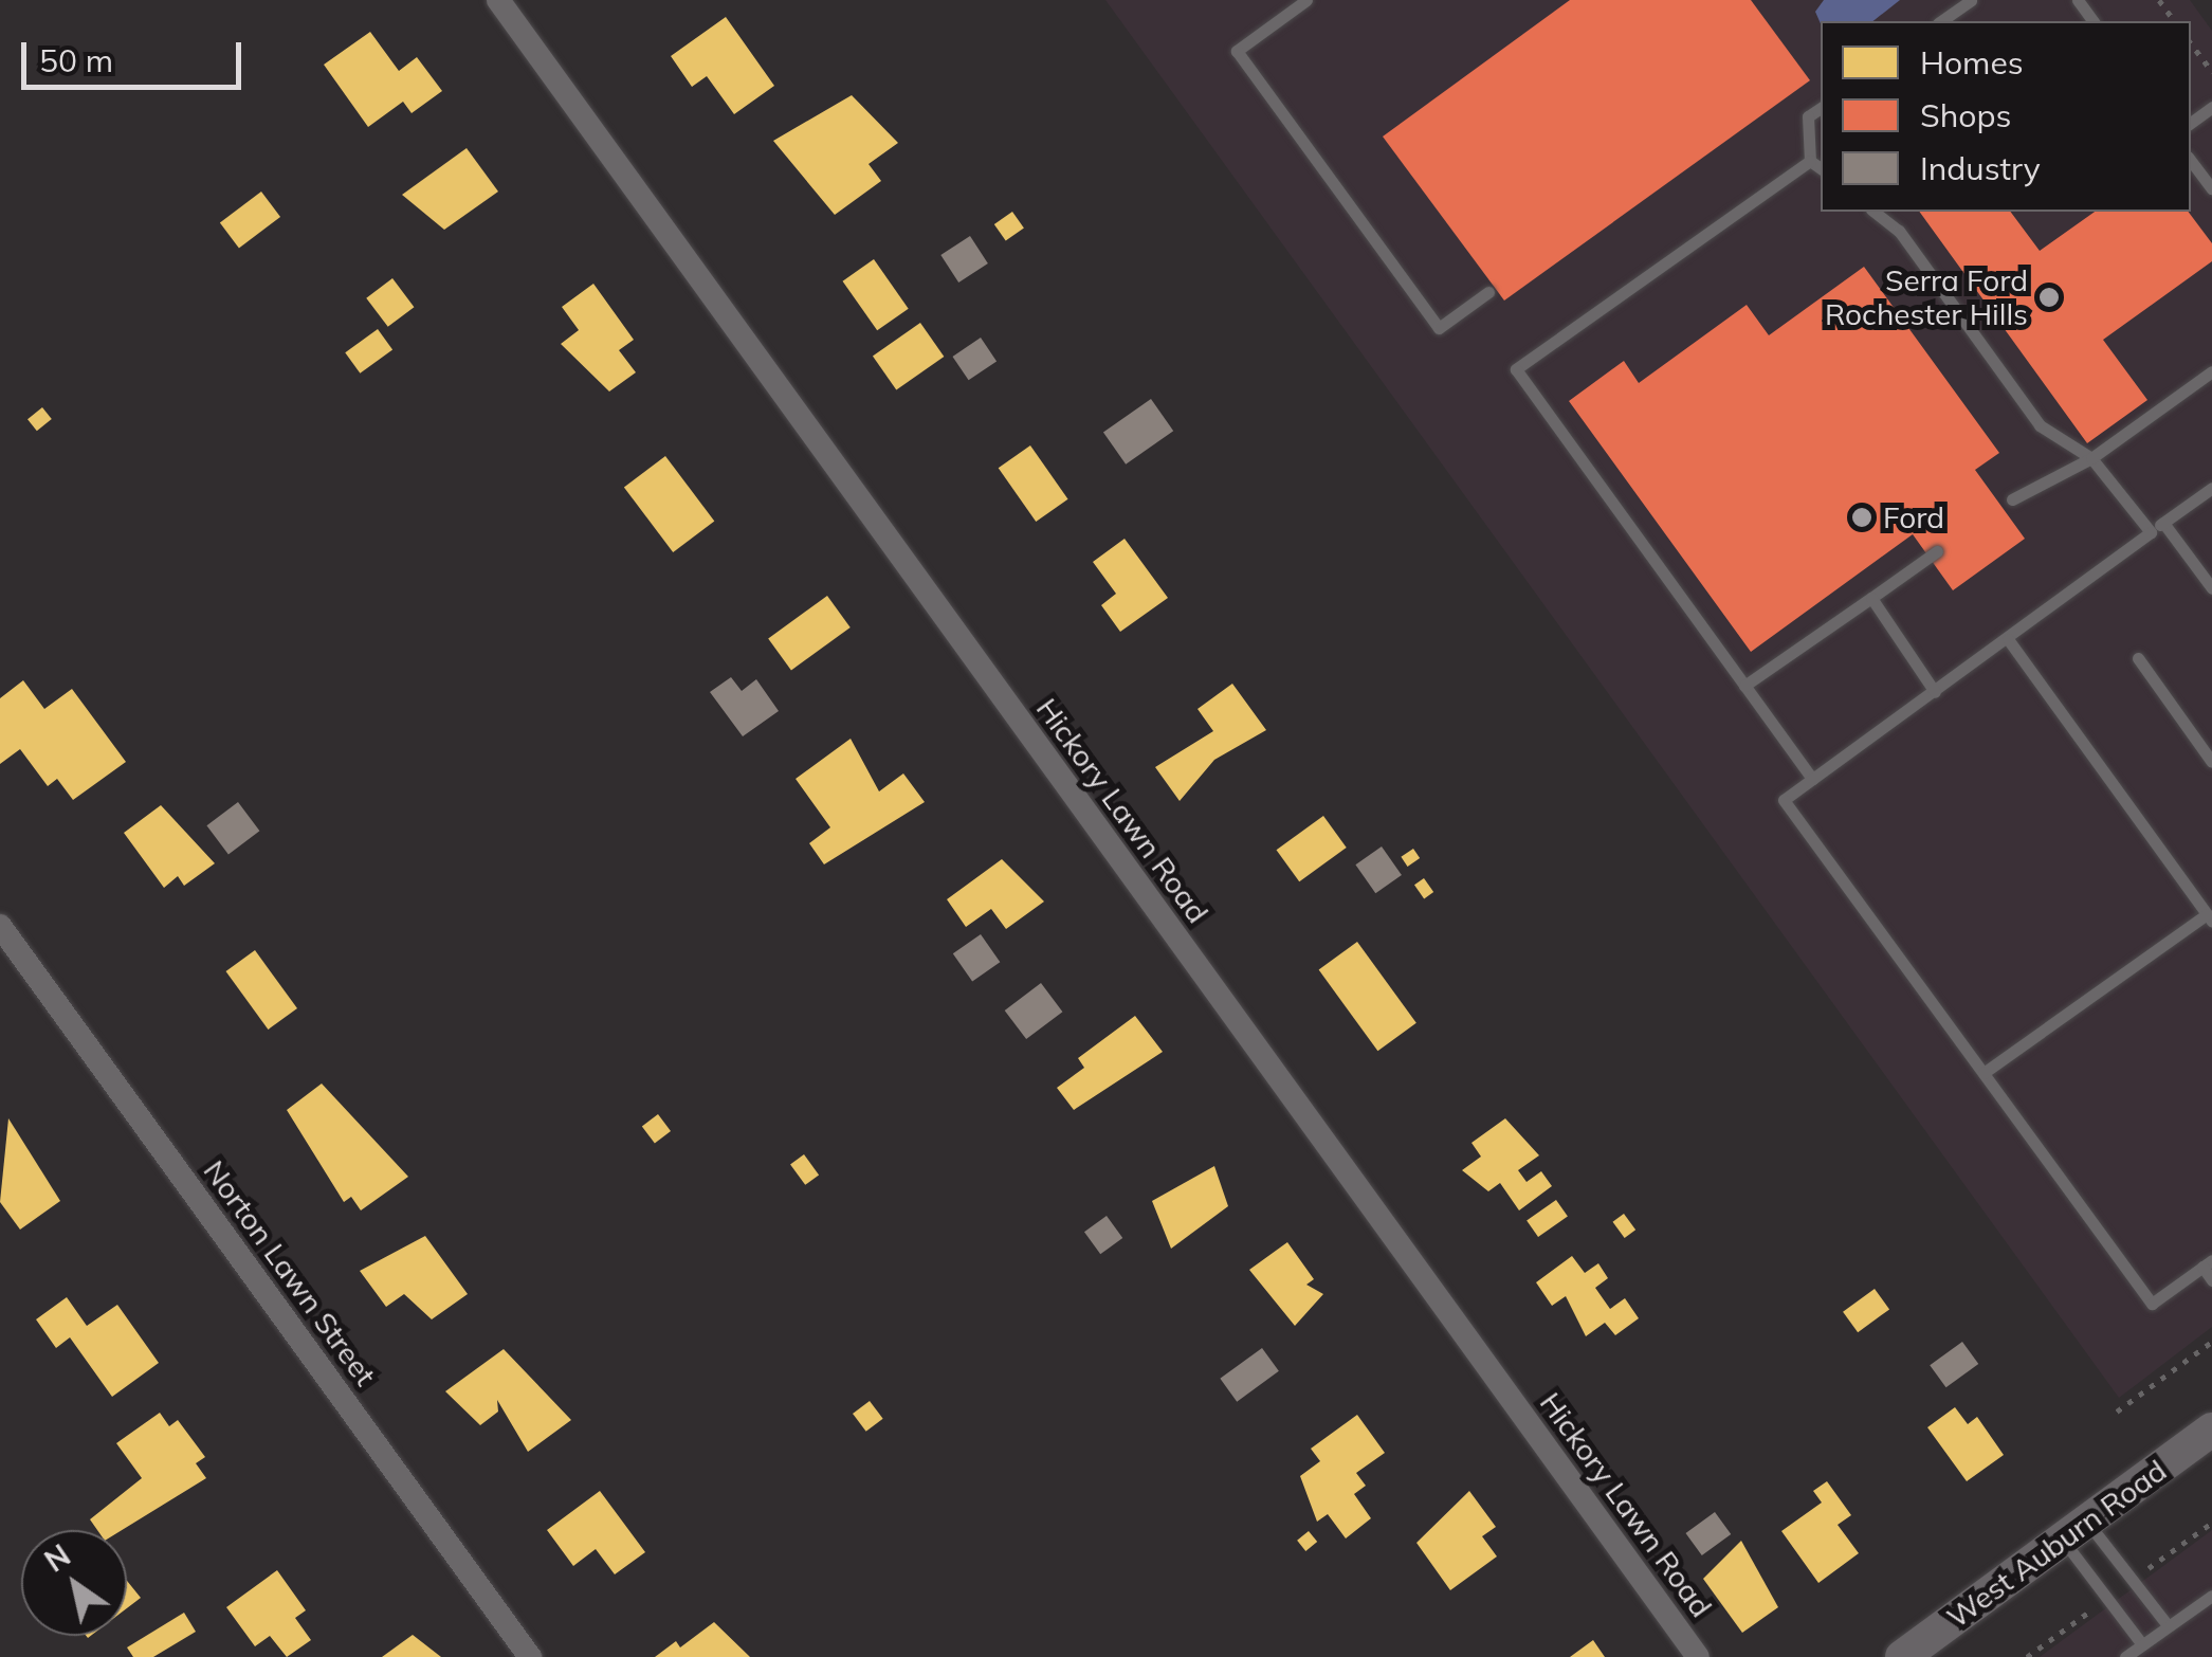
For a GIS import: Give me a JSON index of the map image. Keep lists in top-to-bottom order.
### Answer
{
  "streets": {
    "main road": ["West Auburn Road"],
    "street": ["Hickory Lawn Road", "Norton Lawn Street"]
  },
  "places": ["Serra Ford Rochester Hills", "Ford"],
  "legend": ["Homes", "Shops", "Industry"],
  "scale_bar": "50 m",
  "north": "top left"
}
